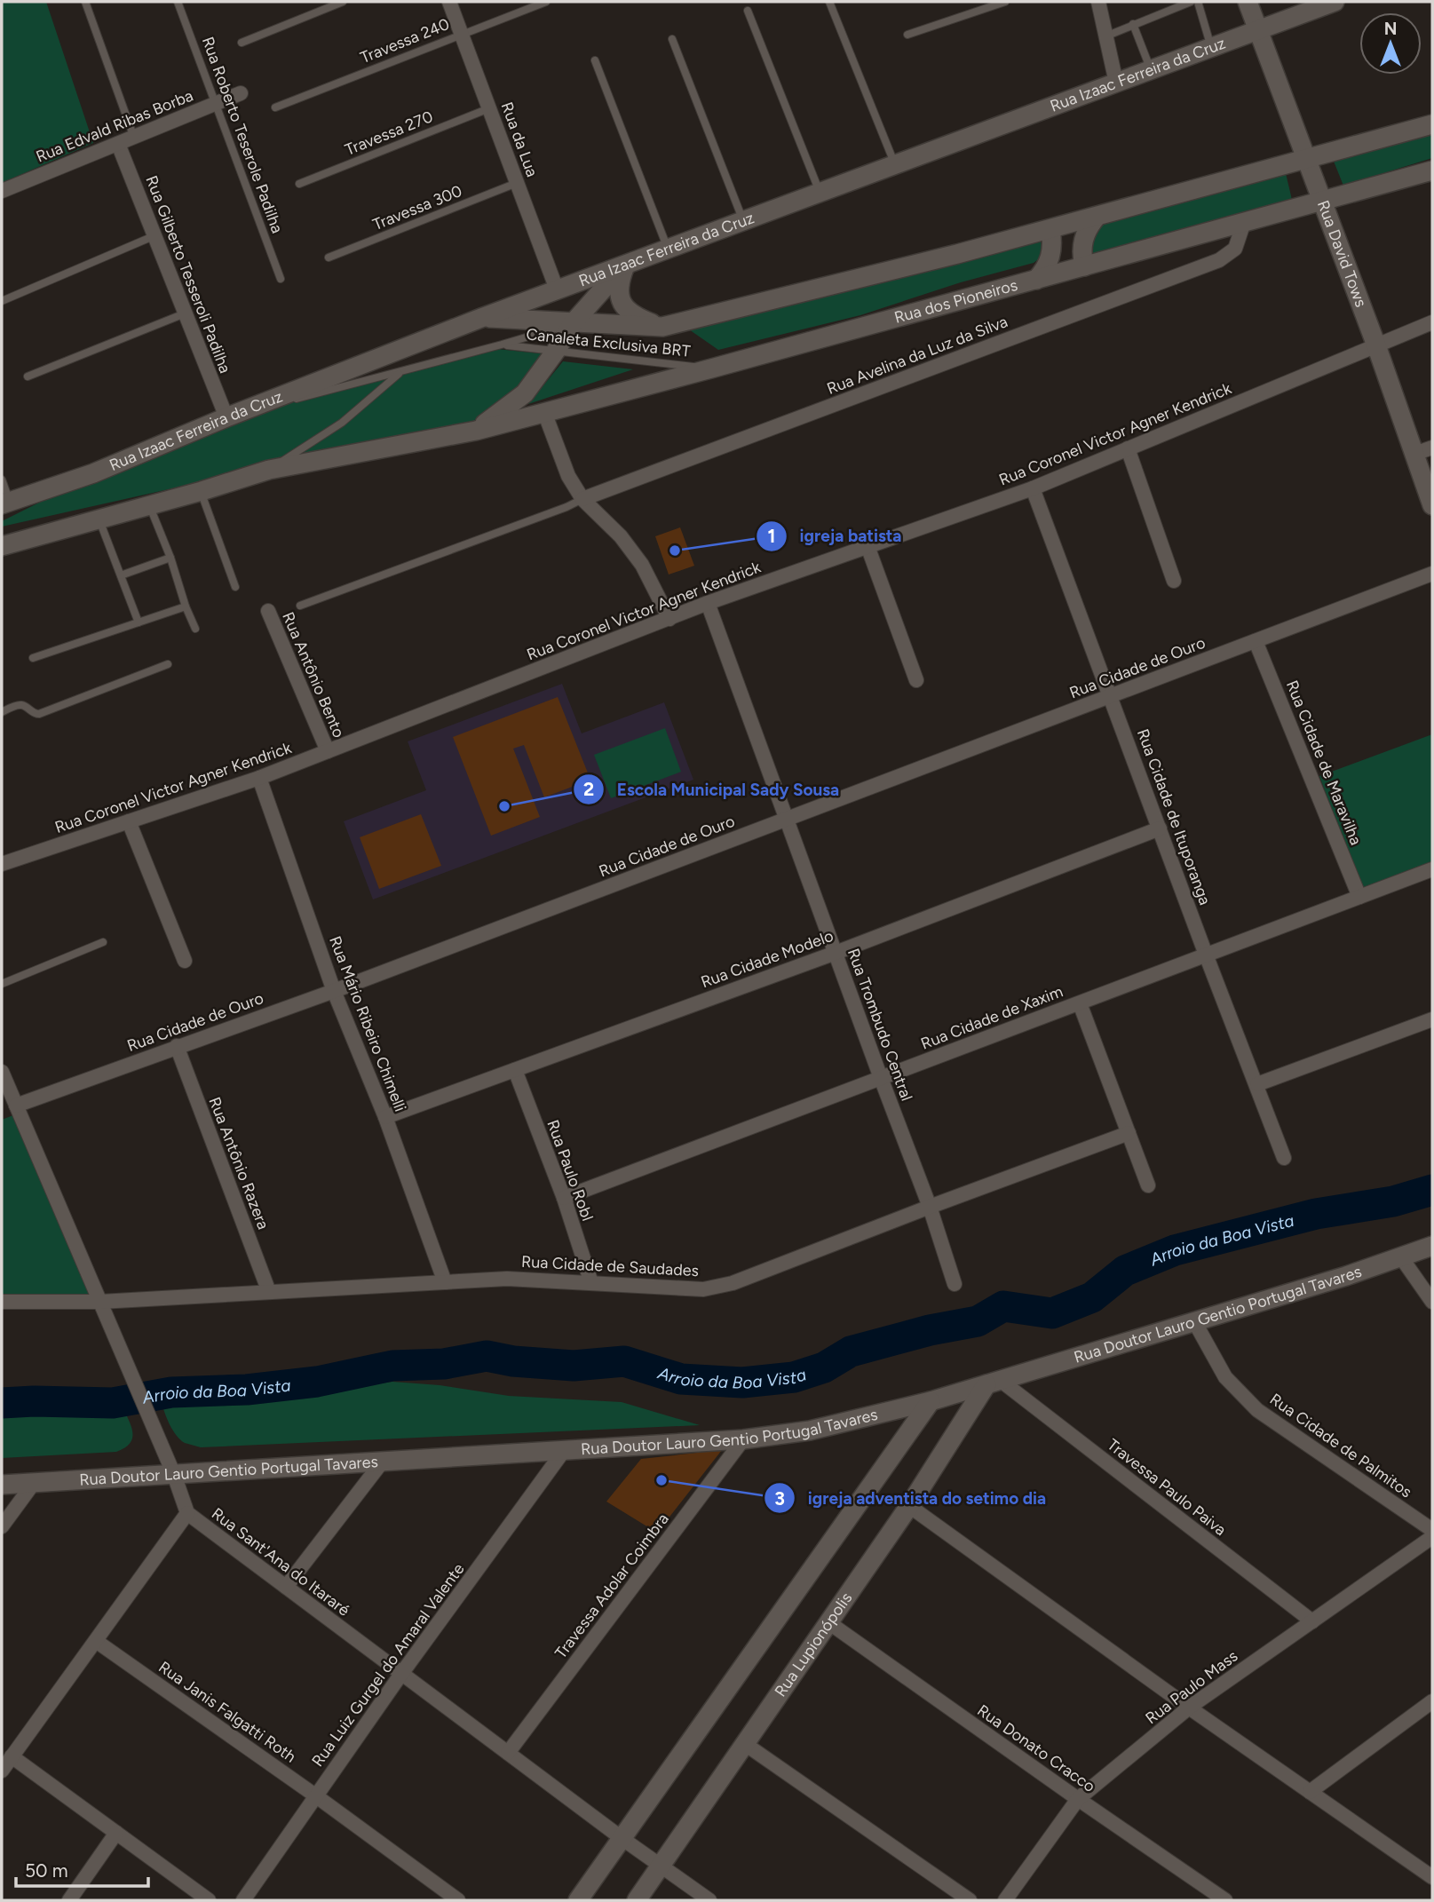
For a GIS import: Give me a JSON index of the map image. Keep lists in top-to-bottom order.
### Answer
{
  "streets": {
    "main road": [
      "Rua Izaac Ferreira da Cruz",
      "Rua David Tows",
      "Rua dos Pioneiros",
      "Rua Doutor Lauro Gentio Portugal Tavares",
      "Rua Lupionópolis"
    ],
    "street": [
      "Rua Edvald Ribas Borba",
      "Rua da Lua",
      "Rua Gilberto Tesseroli Padilha",
      "Rua Avelina da Luz da Silva",
      "Rua Coronel Victor Agner Kendrick",
      "Rua Cidade de Ouro",
      "Rua Antônio Bento",
      "Rua Cidade de Maravilha",
      "Rua Cidade de Ituporanga",
      "Rua Cidade Modelo",
      "Rua Cidade de Xaxim",
      "Rua Mário Ribeiro Chimelli",
      "Rua Trombudo Central",
      "Rua Antônio Razera",
      "Rua Paulo Robl",
      "Rua Cidade de Saudades",
      "Rua Cidade de Palmitos",
      "Travessa Paulo Paiva",
      "Rua Sant'Ana do Itararé",
      "Travessa Adolar Coimbra",
      "Rua Luiz Gurgel do Amaral Valente",
      "Rua Paulo Mass",
      "Rua Janis Falgatti Roth",
      "Rua Donato Cracco"
    ],
    "lane": [
      "Travessa 240",
      "Travessa 270",
      "Rua Roberto Teserole Padilha",
      "Travessa 300",
      "Canaleta Exclusiva BRT"
    ]
  },
  "crossings": [
    ["Travessa 240", "Rua da Lua"],
    ["Rua Izaac Ferreira da Cruz", "Rua da Lua"],
    ["Rua Izaac Ferreira da Cruz", "Rua David Tows"],
    ["Rua Izaac Ferreira da Cruz", "Rua Gilberto Tesseroli Padilha"],
    ["Rua Izaac Ferreira da Cruz", "Canaleta Exclusiva BRT"],
    ["Rua Edvald Ribas Borba", "Rua Roberto Teserole Padilha"],
    ["Rua Edvald Ribas Borba", "Rua Gilberto Tesseroli Padilha"],
    ["Travessa 270", "Rua da Lua"],
    ["Rua da Lua", "Travessa 300"],
    ["Rua David Tows", "Rua dos Pioneiros"],
    ["Rua David Tows", "Rua Coronel Victor Agner Kendrick"],
    ["Rua Gilberto Tesseroli Padilha", "Canaleta Exclusiva BRT"],
    ["Rua dos Pioneiros", "Canaleta Exclusiva BRT"],
    ["Rua dos Pioneiros", "Rua Avelina da Luz da Silva"],
    ["Rua Coronel Victor Agner Kendrick", "Rua Antônio Bento"],
    ["Rua Coronel Victor Agner Kendrick", "Rua Cidade de Ituporanga"],
    ["Rua Coronel Victor Agner Kendrick", "Rua Mário Ribeiro Chimelli"],
    ["Rua Coronel Victor Agner Kendrick", "Rua Trombudo Central"],
    ["Rua Cidade de Ouro", "Rua Cidade de Maravilha"],
    ["Rua Cidade de Ouro", "Rua Cidade de Ituporanga"],
    ["Rua Cidade de Ouro", "Rua Mário Ribeiro Chimelli"],
    ["Rua Cidade de Ouro", "Rua Trombudo Central"],
    ["Rua Cidade de Ouro", "Rua Antônio Razera"],
    ["Rua Cidade de Ouro", "Rua Sant'Ana do Itararé"],
    ["Rua Cidade de Maravilha", "Rua Cidade de Xaxim"],
    ["Rua Cidade de Ituporanga", "Rua Cidade Modelo"],
    ["Rua Cidade de Ituporanga", "Rua Cidade de Xaxim"],
    ["Rua Cidade Modelo", "Rua Mário Ribeiro Chimelli"],
    ["Rua Cidade Modelo", "Rua Trombudo Central"],
    ["Rua Cidade Modelo", "Rua Paulo Robl"],
    ["Rua Cidade de Xaxim", "Rua Trombudo Central"],
    ["Rua Cidade de Xaxim", "Rua Paulo Robl"],
    ["Rua Mário Ribeiro Chimelli", "Rua Cidade de Saudades"],
    ["Rua Trombudo Central", "Rua Cidade de Saudades"],
    ["Rua Antônio Razera", "Rua Cidade de Saudades"],
    ["Rua Paulo Robl", "Rua Cidade de Saudades"],
    ["Rua Cidade de Saudades", "Rua Sant'Ana do Itararé"],
    ["Rua Doutor Lauro Gentio Portugal Tavares", "Rua Cidade de Palmitos"],
    ["Rua Doutor Lauro Gentio Portugal Tavares", "Travessa Paulo Paiva"],
    ["Rua Doutor Lauro Gentio Portugal Tavares", "Rua Sant'Ana do Itararé"],
    ["Rua Doutor Lauro Gentio Portugal Tavares", "Travessa Adolar Coimbra"],
    ["Rua Doutor Lauro Gentio Portugal Tavares", "Rua Lupionópolis"],
    ["Rua Doutor Lauro Gentio Portugal Tavares", "Rua Luiz Gurgel do Amaral Valente"],
    ["Travessa Paulo Paiva", "Rua Lupionópolis"],
    ["Travessa Paulo Paiva", "Rua Paulo Mass"],
    ["Rua Sant'Ana do Itararé", "Travessa Adolar Coimbra"],
    ["Rua Sant'Ana do Itararé", "Rua Lupionópolis"],
    ["Rua Sant'Ana do Itararé", "Rua Luiz Gurgel do Amaral Valente"],
    ["Rua Lupionópolis", "Rua Donato Cracco"],
    ["Rua Luiz Gurgel do Amaral Valente", "Rua Janis Falgatti Roth"],
    ["Rua Paulo Mass", "Rua Donato Cracco"]
  ],
  "water": ["Arroio da Boa Vista"],
  "places": ["igreja batista", "Escola Municipal Sady Sousa", "igreja adventista do setimo dia"],
  "scale_bar": "50 m",
  "north": "top"
}
